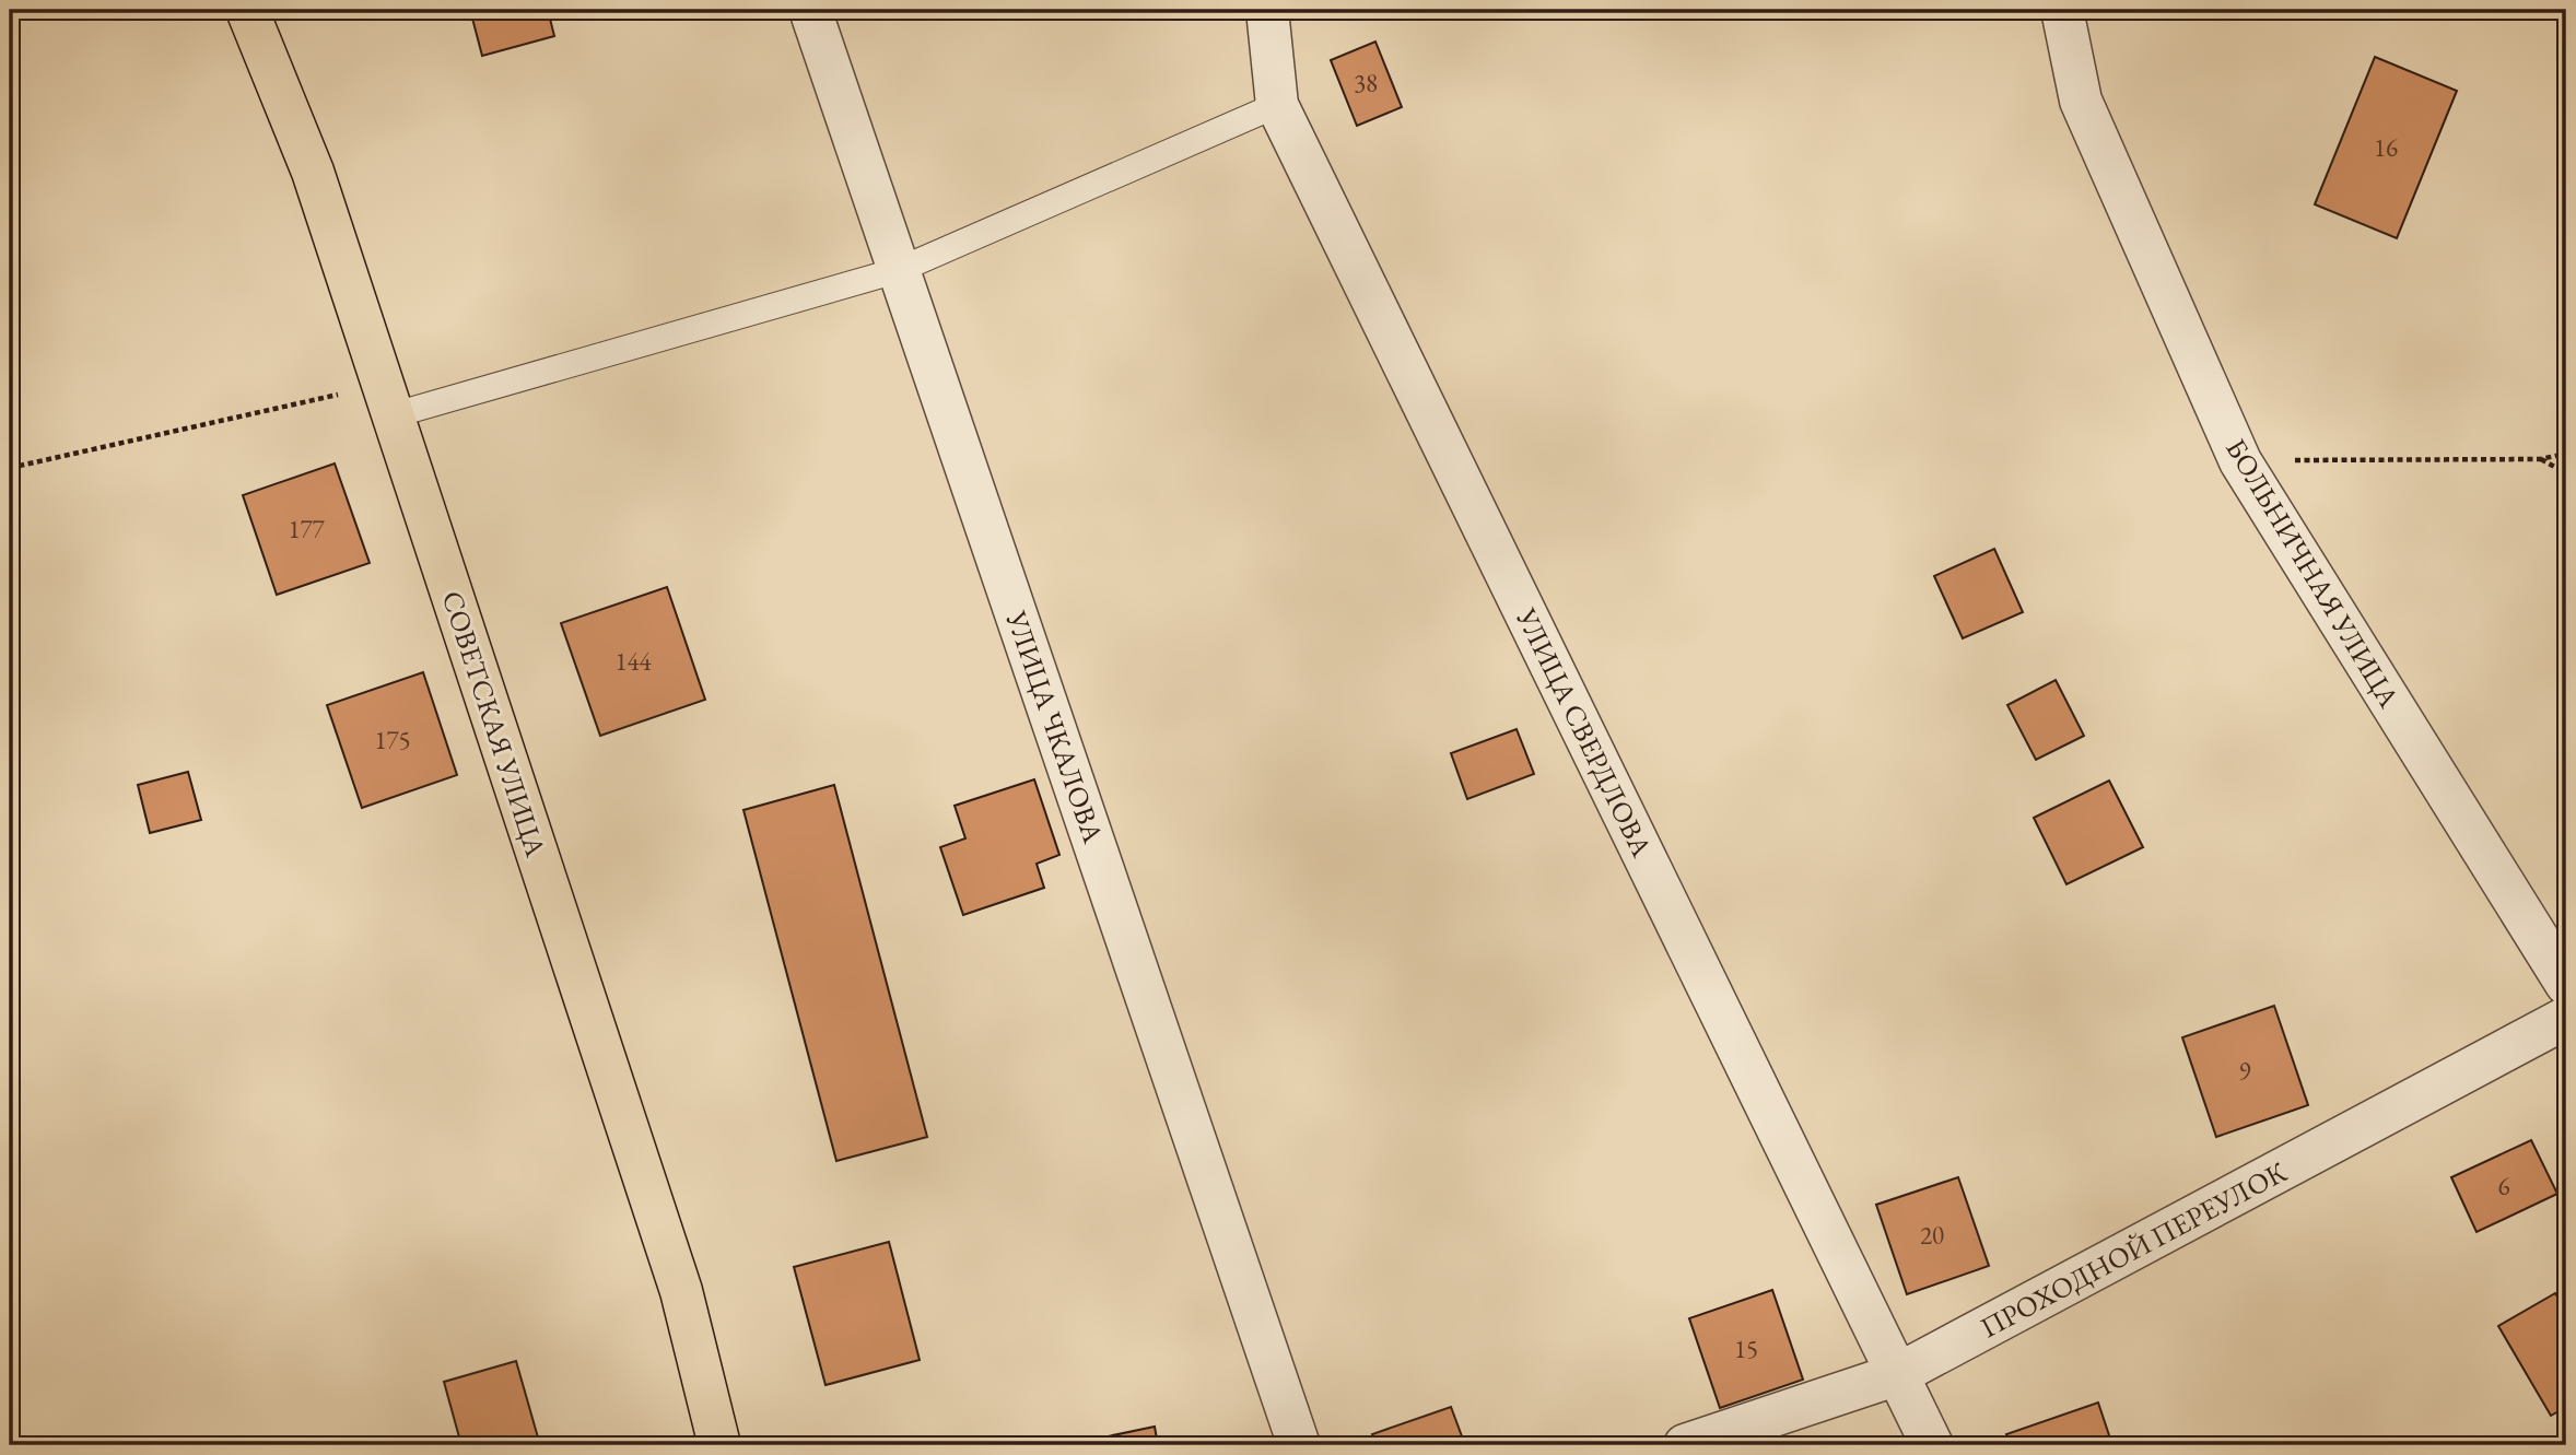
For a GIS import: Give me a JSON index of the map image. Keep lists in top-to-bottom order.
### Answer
{
  "streets": {
    "main road": ["СОВЕТСКАЯ УЛИЦА"],
    "street": [
      "БОЛЬНИЧНАЯ УЛИЦА",
      "УЛИЦА ЧКАЛОВА",
      "УЛИЦА СВЕРДЛОВА",
      "ПРОХОДНОЙ ПЕРЕУЛОК"
    ]
  },
  "crossings": [
    ["УЛИЦА СВЕРДЛОВА", "ПРОХОДНОЙ ПЕРЕУЛОК"]
  ],
  "house_numbers": [
    "38",
    "16",
    "177",
    "144",
    "175",
    "9",
    "6",
    "20",
    "15"
  ]
}
